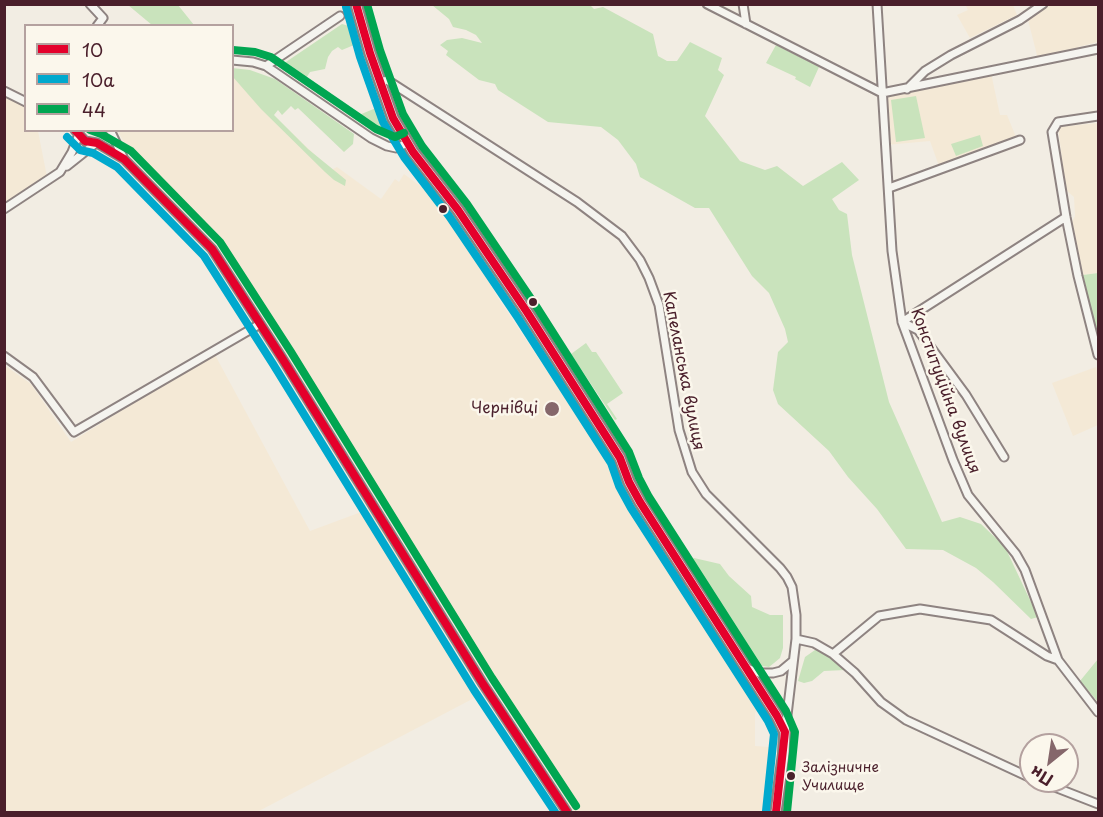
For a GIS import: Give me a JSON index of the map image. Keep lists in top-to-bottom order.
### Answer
{
  "streets": {
    "street": ["Капеланська вулиця", "Конституційна вулиця"]
  },
  "places": ["Чернівці", "Залізничне Училище"],
  "lines": ["transit line 10", "transit line 44", "transit line 10а"],
  "legend": ["10", "10а", "44"],
  "north": "bottom left"
}
